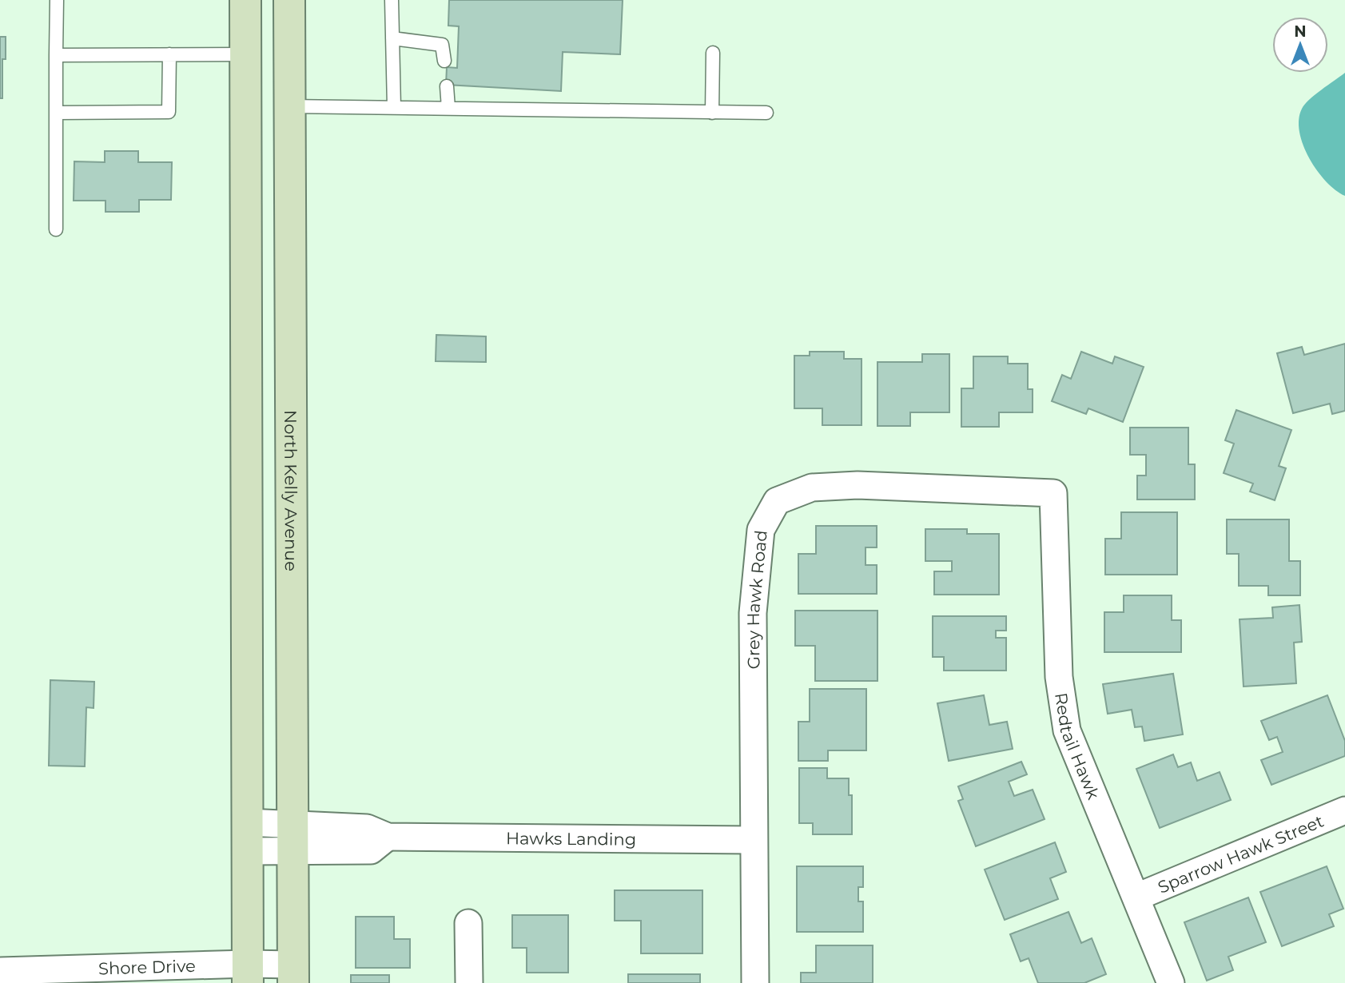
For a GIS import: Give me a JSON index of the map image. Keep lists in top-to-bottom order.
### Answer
{
  "streets": {
    "street": [
      "North Kelly Avenue",
      "Grey Hawk Road",
      "Redtail Hawk",
      "Hawks Landing",
      "Sparrow Hawk Street",
      "Shore Drive"
    ]
  },
  "crossings": [
    ["North Kelly Avenue", "Hawks Landing"],
    ["North Kelly Avenue", "Shore Drive"],
    ["Grey Hawk Road", "Redtail Hawk"],
    ["Grey Hawk Road", "Hawks Landing"],
    ["Redtail Hawk", "Sparrow Hawk Street"]
  ],
  "north": "top"
}
